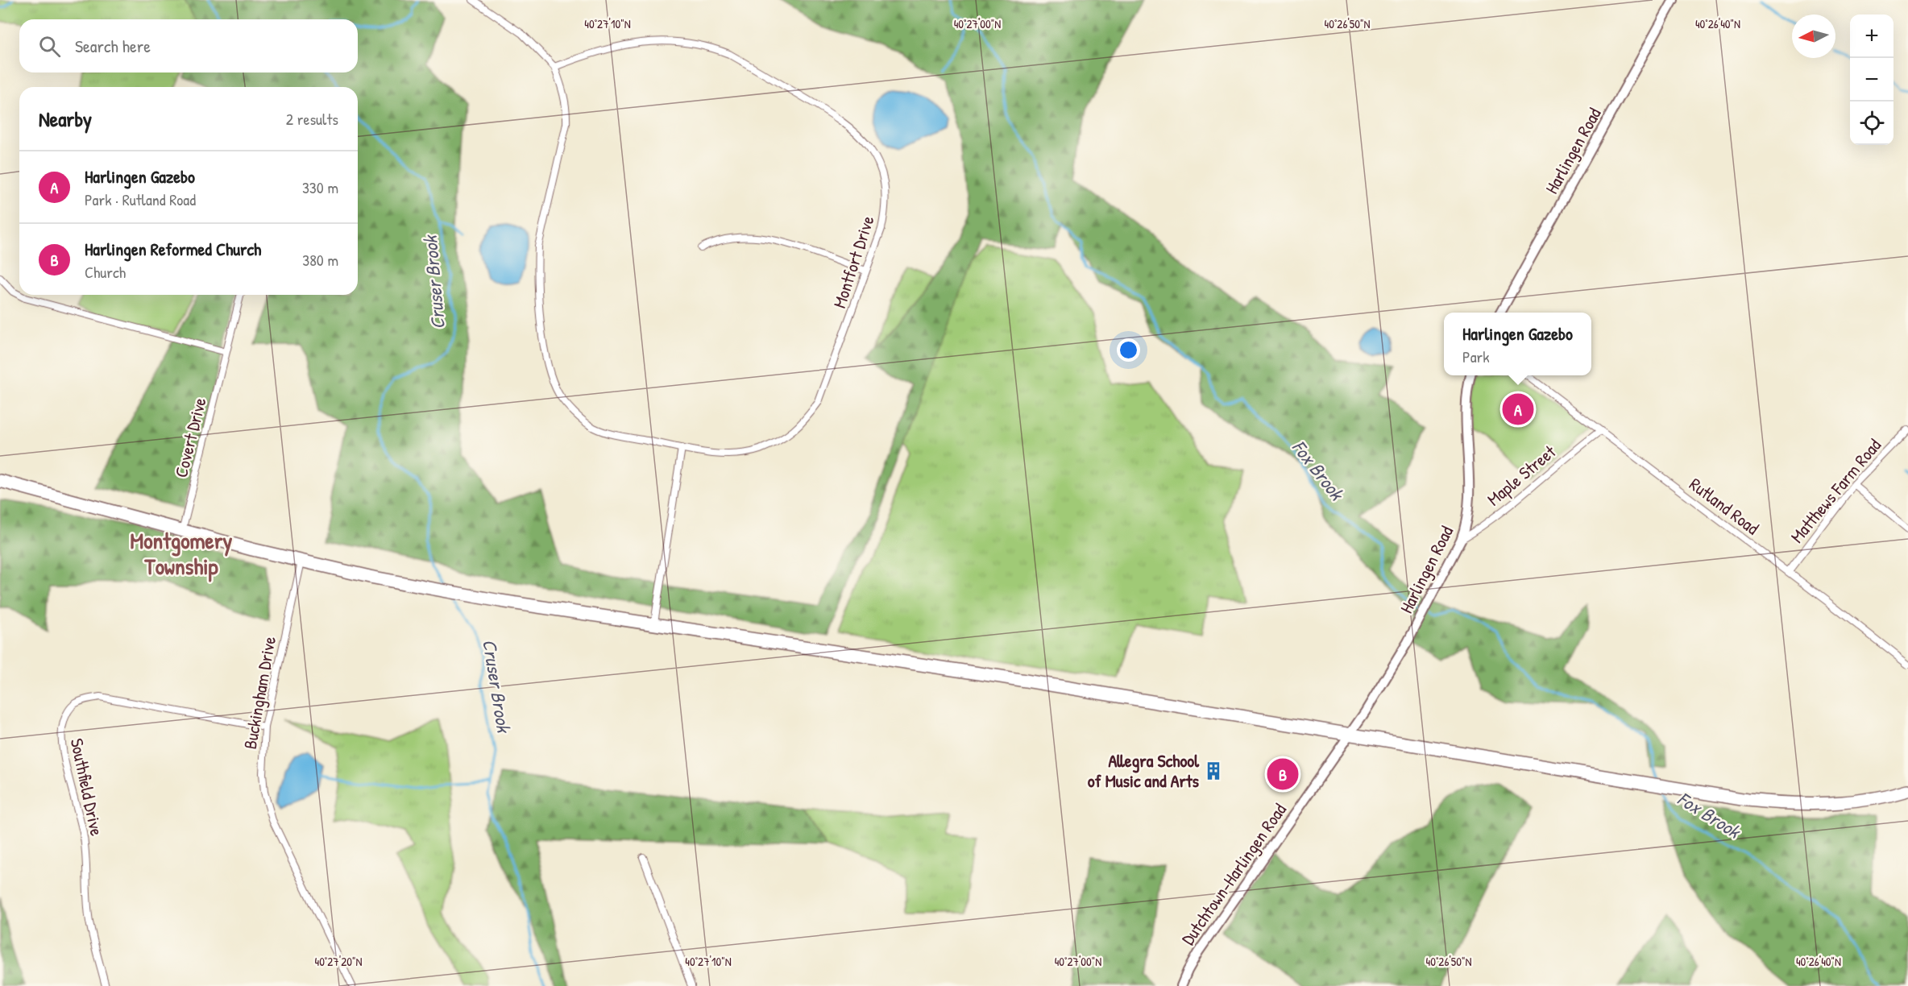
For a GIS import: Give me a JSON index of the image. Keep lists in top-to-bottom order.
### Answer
{
  "streets": {
    "street": [
      "Harlingen Road",
      "Montfort Drive",
      "Covert Drive",
      "Maple Street",
      "Matthews Farm Road",
      "Rutland Road",
      "Buckingham Drive",
      "Southfield Drive",
      "Dutchtown-Harlingen Road"
    ]
  },
  "crossings": [
    ["Harlingen Road", "Maple Street"],
    ["Harlingen Road", "Dutchtown-Harlingen Road"],
    ["Maple Street", "Rutland Road"],
    ["Matthews Farm Road", "Rutland Road"],
    ["Buckingham Drive", "Southfield Drive"]
  ],
  "districts": ["Montgomery Township"],
  "water": ["Cruser Brook", "Fox Brook"],
  "places": {
    "building": ["Allegra School of Music and Arts"]
  },
  "north": "left",
  "page": {
    "map_buttons": ["+", "−"],
    "search": "Search here",
    "heading": ["Nearby", "2 results"],
    "list": [
      {
        "mark": "A",
        "name": "Harlingen Gazebo",
        "note": "Park · Rutland Road",
        "value": "330 m"
      },
      {
        "mark": "B",
        "name": "Harlingen Reformed Church",
        "note": "Church",
        "value": "380 m"
      }
    ],
    "popup": ["Harlingen Gazebo", "Park"],
    "pins": ["A", "B"]
  },
  "coordinates": [
    "40°27'10\"N",
    "40°27'00\"N",
    "40°26'50\"N",
    "40°26'40\"N",
    "40°27'20\"N"
  ]
}
